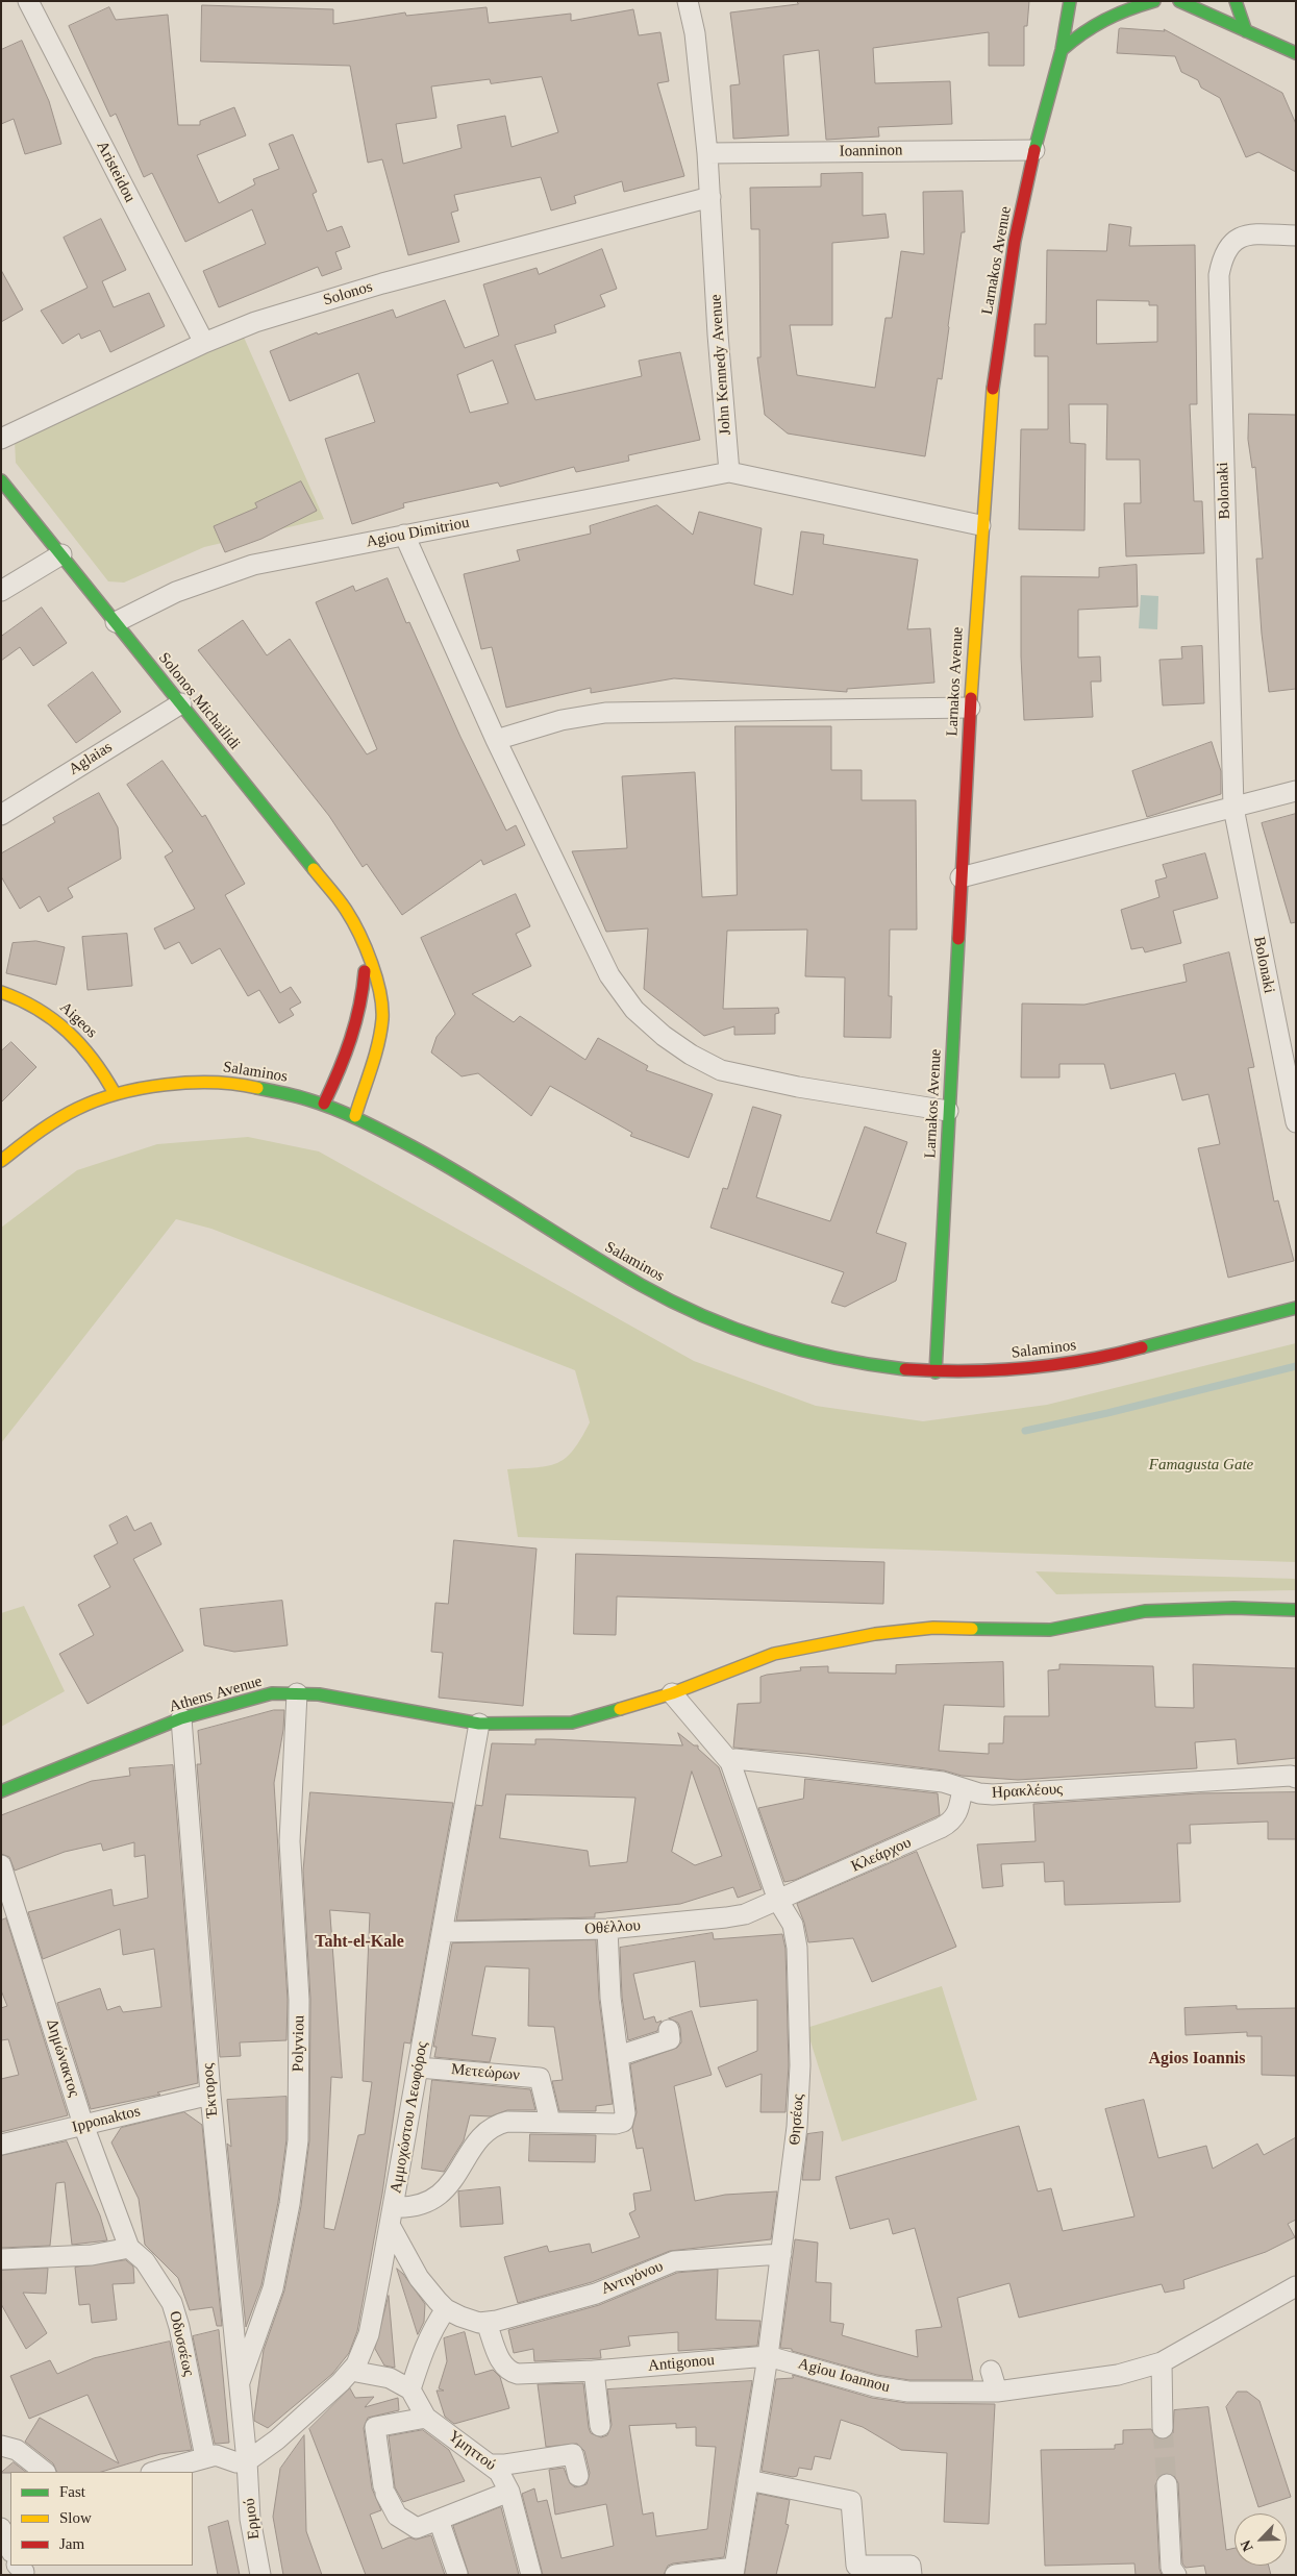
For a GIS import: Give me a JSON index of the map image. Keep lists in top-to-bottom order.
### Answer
{
  "streets": {
    "main road": [
      "Larnakos Avenue",
      "Solonos Michailidi",
      "Aigeos",
      "Salaminos",
      "Athens Avenue"
    ],
    "street": [
      "Ioanninon",
      "Aristeidou",
      "Solonos",
      "John Kennedy Avenue",
      "Bolonaki",
      "Agiou Dimitriou",
      "Aglaias",
      "Ηρακλέους",
      "Κλεάρχου",
      "Οθέλλου",
      "Polyviou",
      "Δημώνακτος",
      "Μετεώρων",
      "Έκτορος",
      "Αμμοχώστου Λεωφόρος",
      "Ipponaktos",
      "Θησέως",
      "Αντιγόνου",
      "Οδυσσέως",
      "Antigonou",
      "Agiou Ioannou",
      "Υμηττού",
      "Ερμού"
    ]
  },
  "crossings": [
    ["Ioanninon", "Larnakos Avenue"],
    ["Ioanninon", "John Kennedy Avenue"],
    ["Aristeidou", "Solonos"],
    ["Larnakos Avenue", "Salaminos"],
    ["Solonos", "John Kennedy Avenue"],
    ["John Kennedy Avenue", "Agiou Dimitriou"],
    ["Agiou Dimitriou", "Solonos Michailidi"],
    ["Solonos Michailidi", "Aglaias"],
    ["Solonos Michailidi", "Salaminos"],
    ["Aigeos", "Salaminos"],
    ["Athens Avenue", "Polyviou"],
    ["Athens Avenue", "Έκτορος"],
    ["Athens Avenue", "Αμμοχώστου Λεωφόρος"],
    ["Athens Avenue", "Θησέως"],
    ["Ηρακλέους", "Κλεάρχου"],
    ["Ηρακλέους", "Θησέως"],
    ["Κλεάρχου", "Οθέλλου"],
    ["Κλεάρχου", "Θησέως"],
    ["Οθέλλου", "Αμμοχώστου Λεωφόρος"],
    ["Οθέλλου", "Θησέως"],
    ["Polyviou", "Έκτορος"],
    ["Δημώνακτος", "Ipponaktos"],
    ["Δημώνακτος", "Οδυσσέως"],
    ["Μετεώρων", "Αμμοχώστου Λεωφόρος"],
    ["Έκτορος", "Αμμοχώστου Λεωφόρος"],
    ["Έκτορος", "Ipponaktos"],
    ["Έκτορος", "Ερμού"],
    ["Αμμοχώστου Λεωφόρος", "Αντιγόνου"],
    ["Αμμοχώστου Λεωφόρος", "Ερμού"],
    ["Θησέως", "Αντιγόνου"],
    ["Θησέως", "Antigonou"],
    ["Θησέως", "Agiou Ioannou"],
    ["Αντιγόνου", "Antigonou"],
    ["Antigonou", "Agiou Ioannou"]
  ],
  "districts": ["Taht-el-Kale", "Agios Ioannis"],
  "parks": ["Famagusta Gate"],
  "legend": ["Fast", "Slow", "Jam"],
  "north": "bottom left"
}
